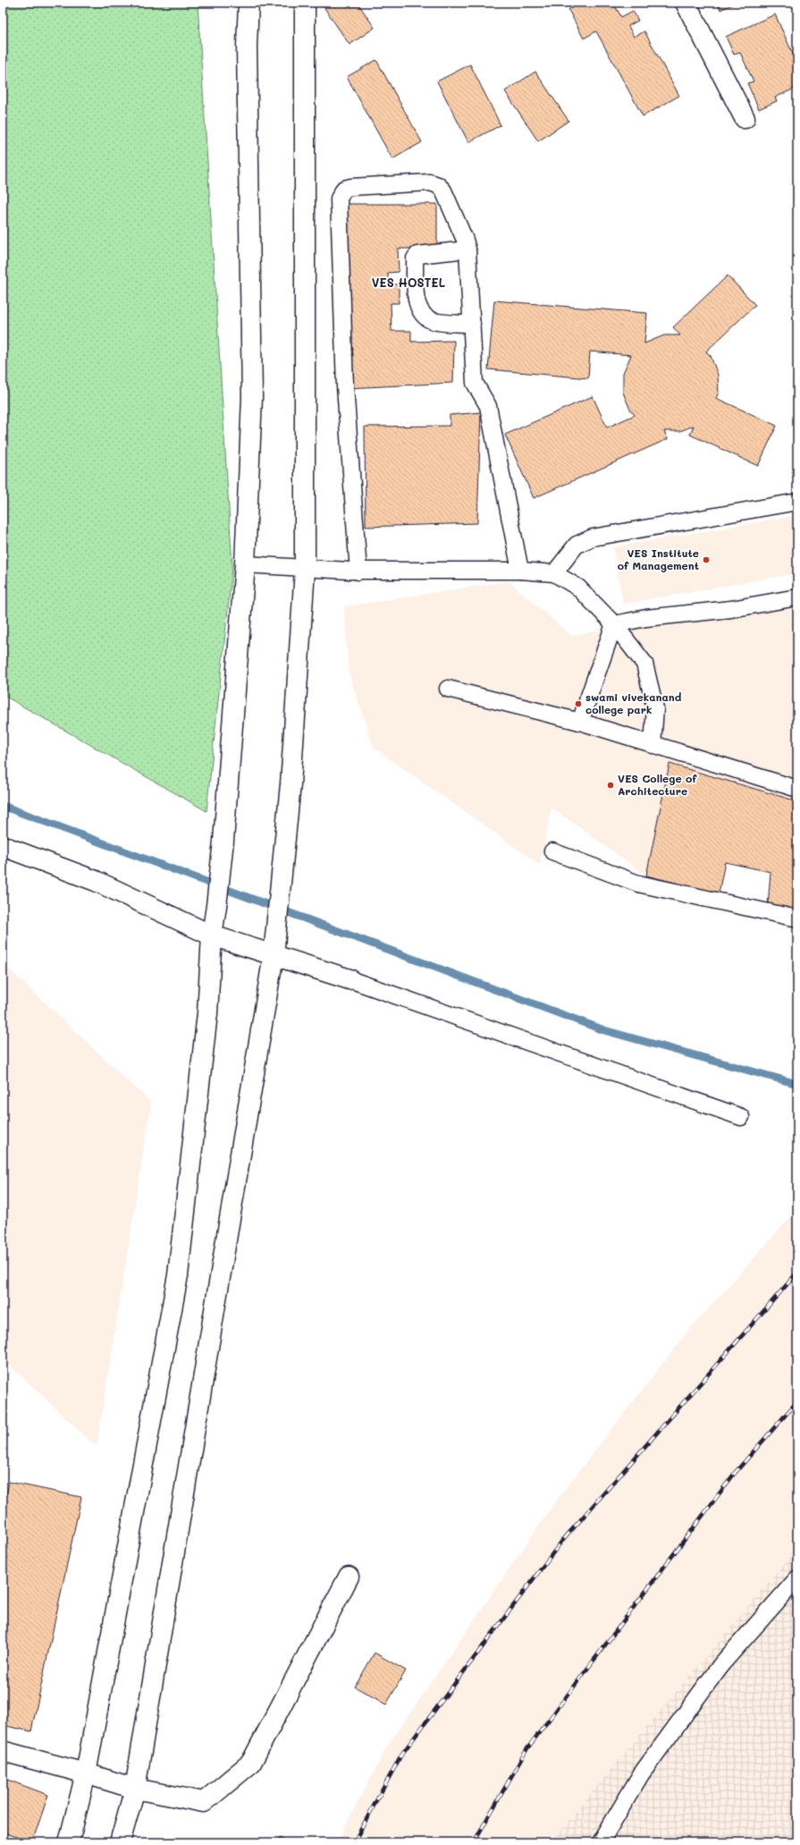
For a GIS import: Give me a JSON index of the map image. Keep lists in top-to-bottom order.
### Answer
{
  "districts": ["VES HOSTEL"],
  "places": ["VES Institute of Management", "swami vivekanand college park", "VES College of Architecture"]
}
